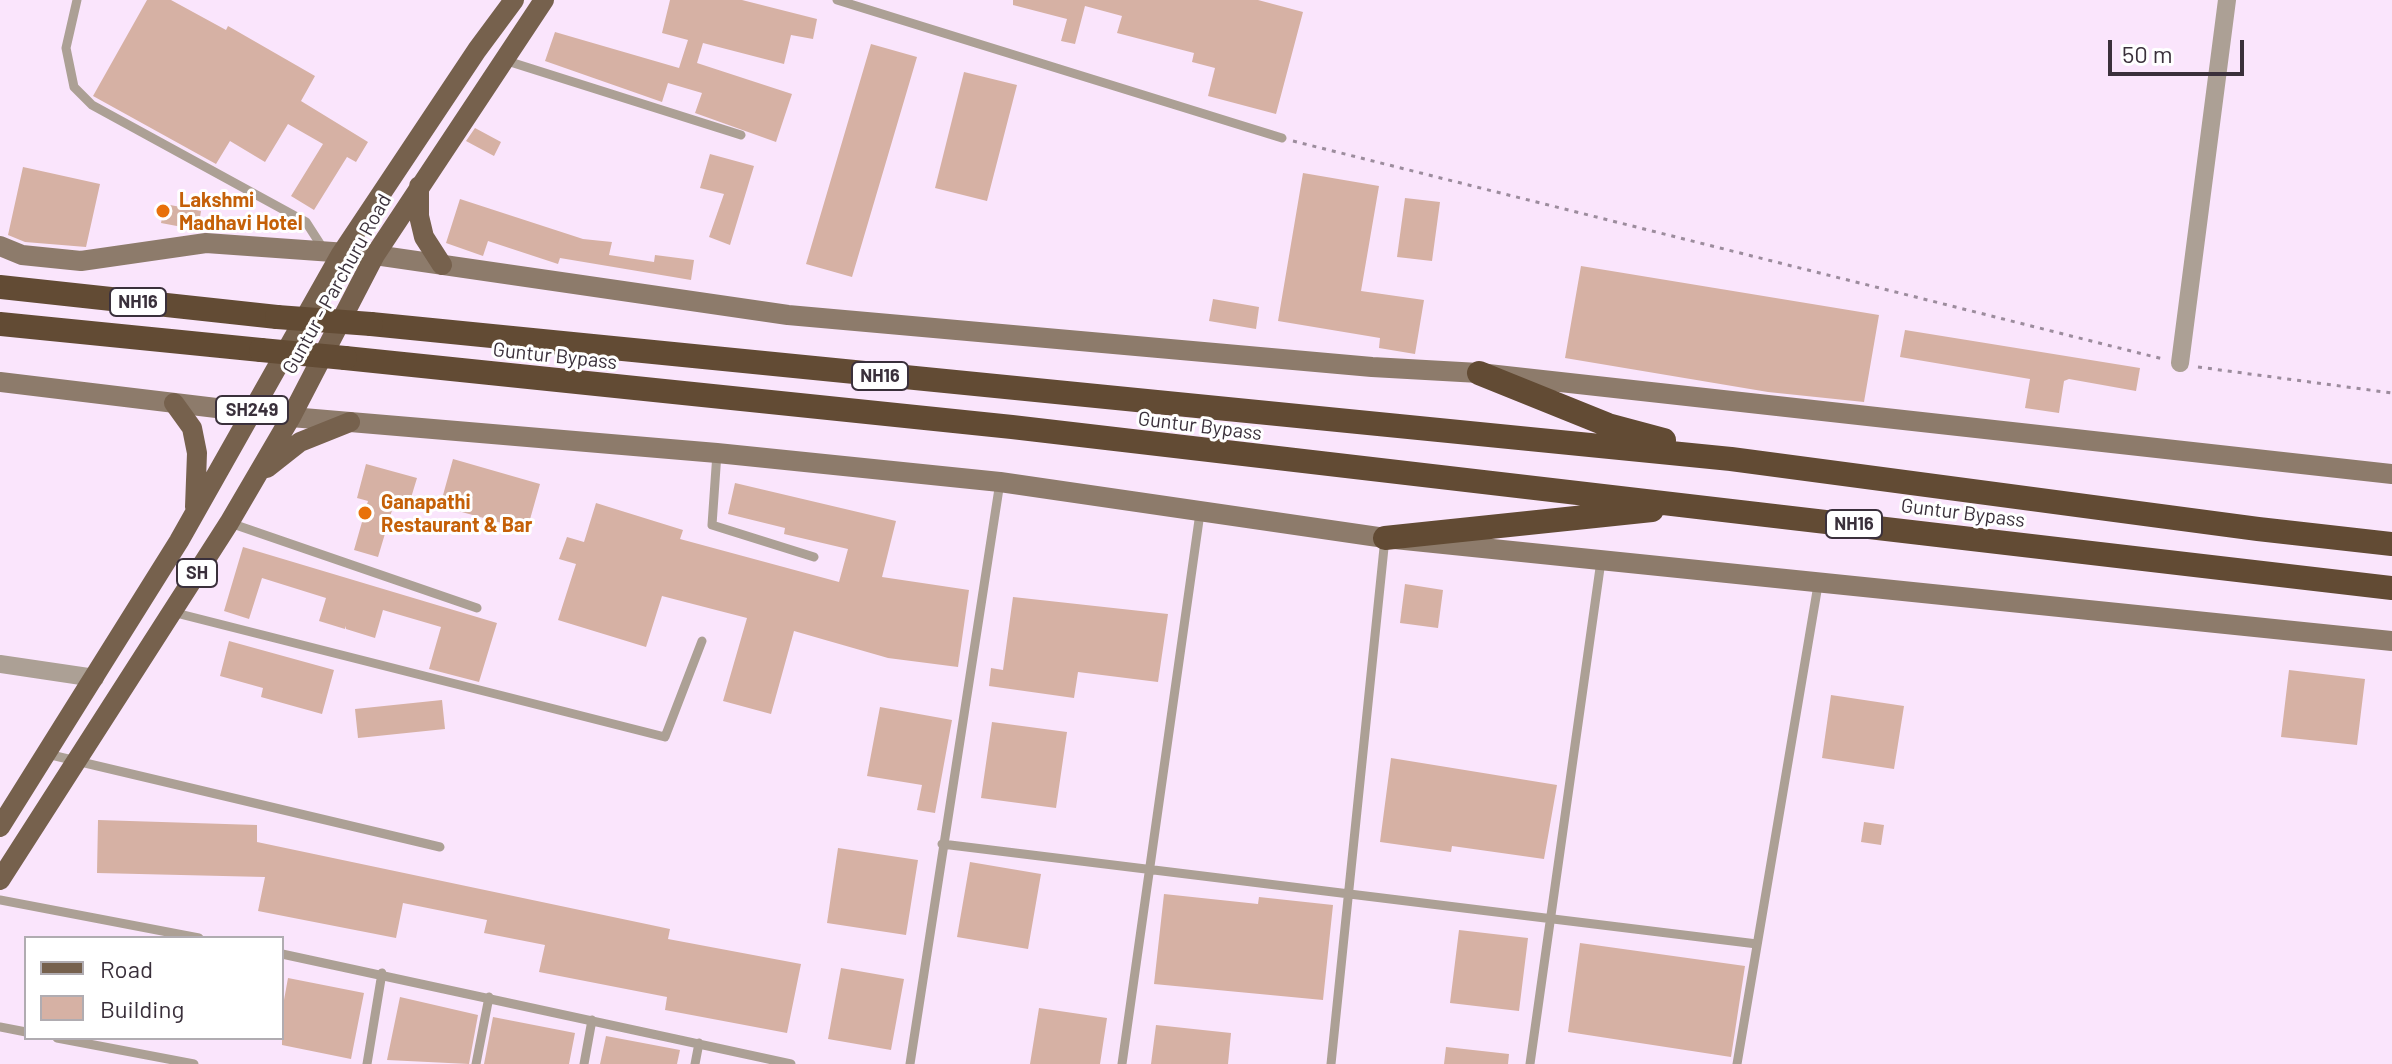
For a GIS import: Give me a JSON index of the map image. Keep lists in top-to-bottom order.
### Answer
{
  "streets": {
    "highway": ["NH16", "Guntur Bypass"],
    "main road": ["Guntur - Parchuru Road", "SH249", "SH"]
  },
  "places": ["Lakshmi Madhavi Hotel", "Ganapathi Restaurant & Bar"],
  "legend": ["Road", "Building"],
  "scale_bar": "50 m"
}
